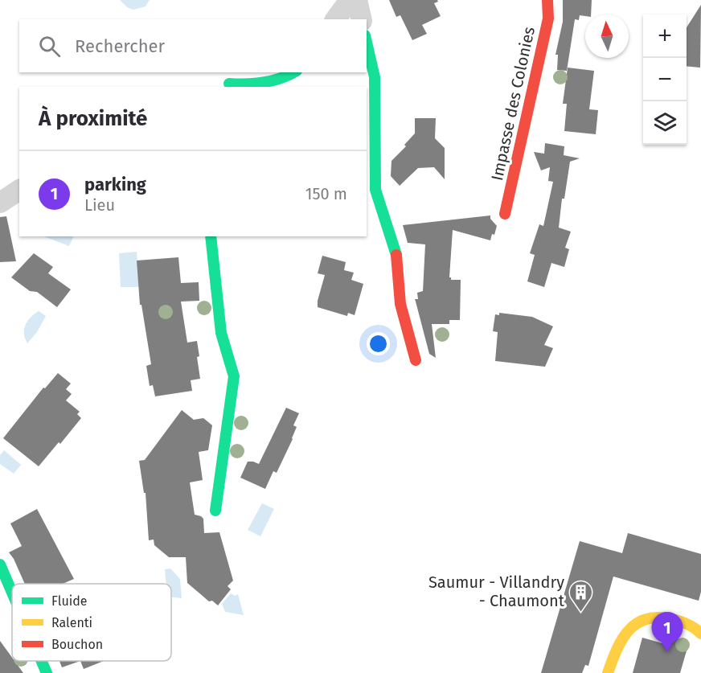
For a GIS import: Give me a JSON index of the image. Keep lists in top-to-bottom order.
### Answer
{
  "streets": {
    "street": ["Impasse des Colonies"]
  },
  "places": {
    "building": ["Saumur - Villandry - Chaumont"]
  },
  "legend": ["Fluide", "Ralenti", "Bouchon"],
  "north": "top",
  "page": {
    "map_buttons": ["+", "−"],
    "search": "Rechercher",
    "heading": "À proximité",
    "list": [
      {
        "mark": "1",
        "name": "parking",
        "note": "Lieu",
        "value": "150 m"
      }
    ],
    "pins": "1"
  }
}
